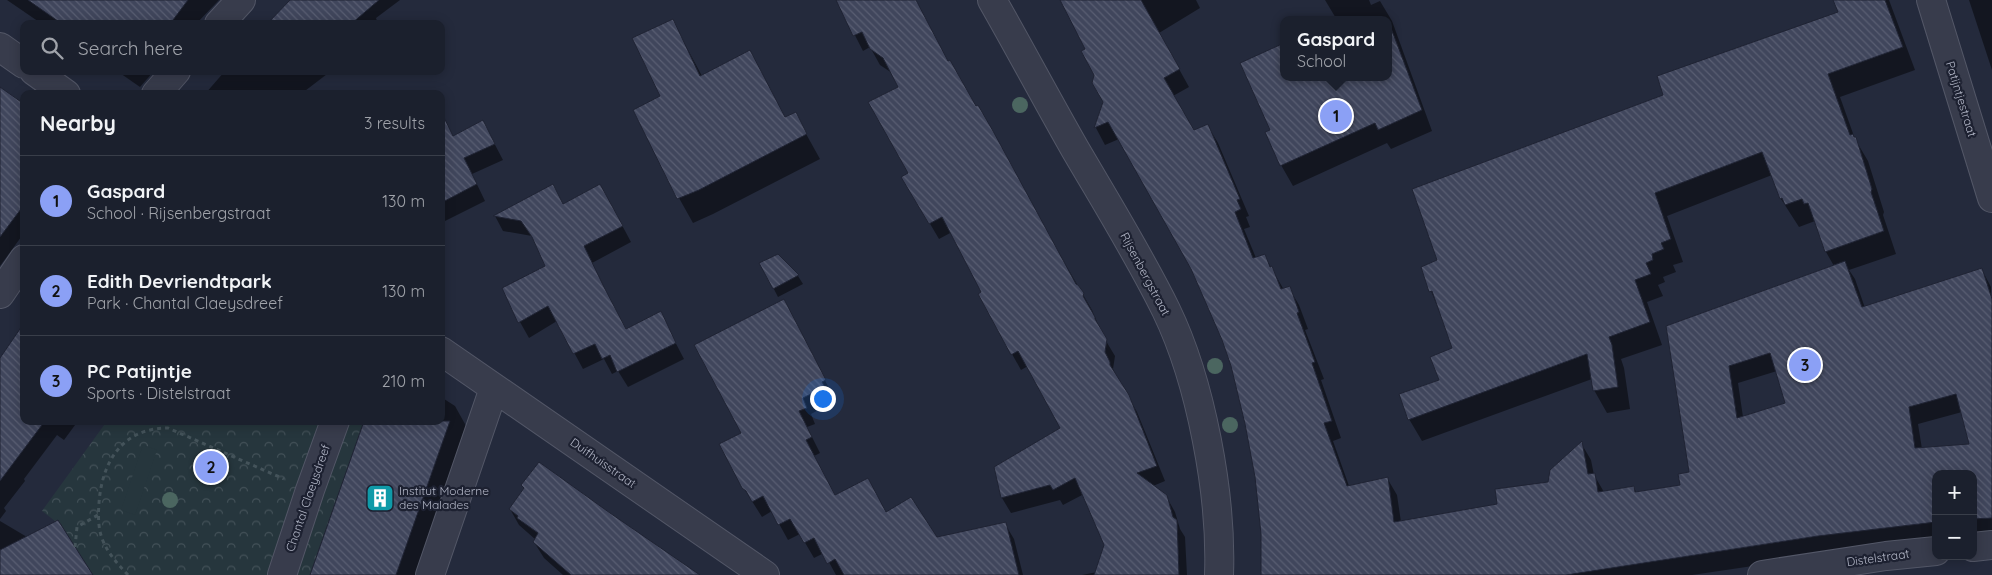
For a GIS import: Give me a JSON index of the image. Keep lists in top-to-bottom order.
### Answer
{
  "streets": {
    "street": [
      "Patijntjestraat",
      "Rijsenbergstraat",
      "Duifhuisstraat",
      "Chantal Claeysdreef",
      "Distelstraat"
    ]
  },
  "places": {
    "building": ["Institut Moderne des Malades"]
  },
  "page": {
    "popup": ["Gaspard", "School"],
    "search": "Search here",
    "heading": ["Nearby", "3 results"],
    "pins": ["1", "3", "2"],
    "list": [
      {
        "mark": "1",
        "name": "Gaspard",
        "note": "School · Rijsenbergstraat",
        "value": "130 m"
      },
      {
        "mark": "2",
        "name": "Edith Devriendtpark",
        "note": "Park · Chantal Claeysdreef",
        "value": "130 m"
      },
      {
        "mark": "3",
        "name": "PC Patijntje",
        "note": "Sports · Distelstraat",
        "value": "210 m"
      }
    ],
    "map_buttons": ["+", "−"]
  }
}
